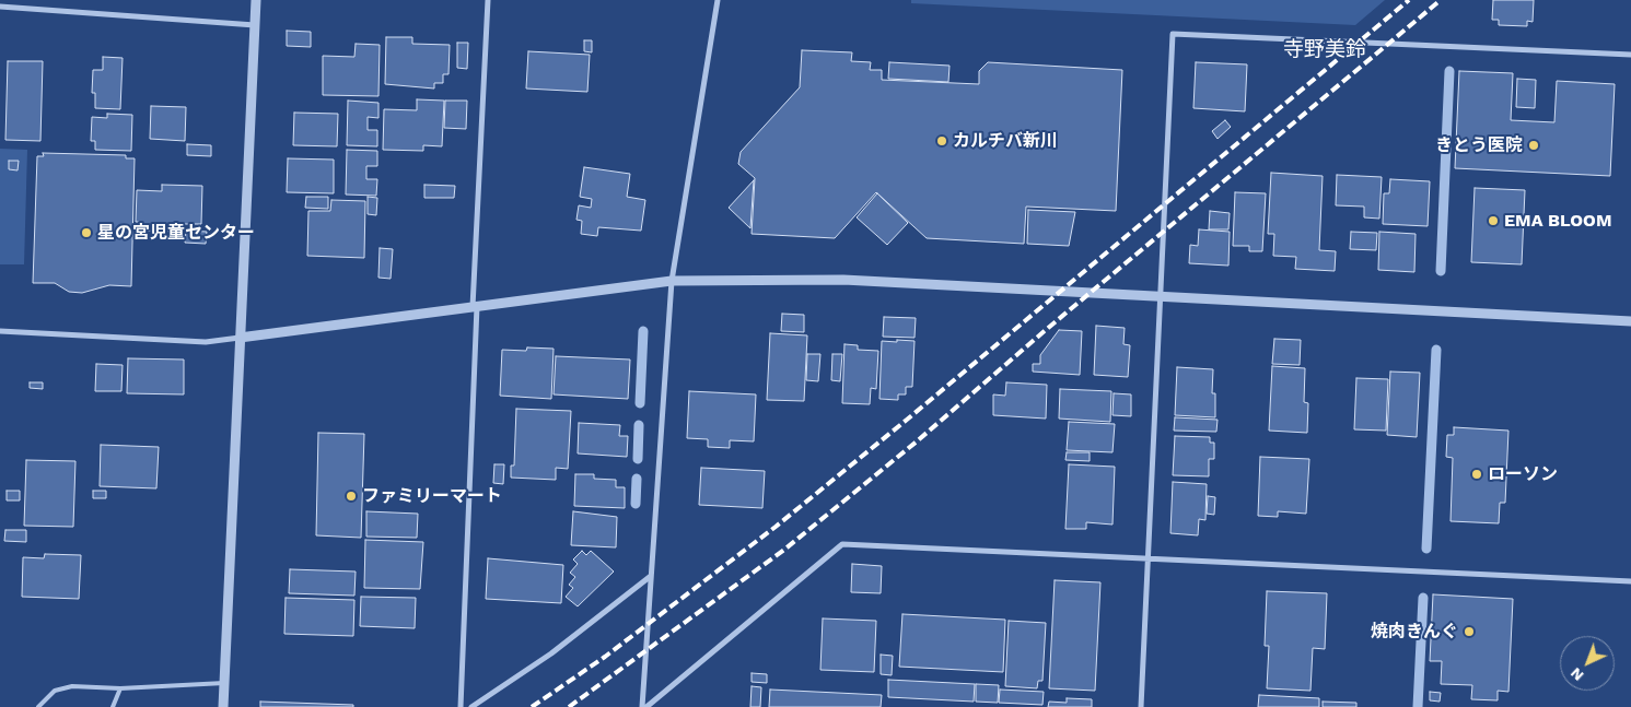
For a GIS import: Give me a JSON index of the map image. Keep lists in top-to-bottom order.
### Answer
{
  "districts": ["寺野美鈴"],
  "places": [
    "カルチバ新川",
    "きとう医院",
    "EMA BLOOM",
    "星の宮児童センター",
    "ローソン",
    "ファミリーマート",
    "焼肉きんぐ"
  ],
  "north": "bottom left"
}
